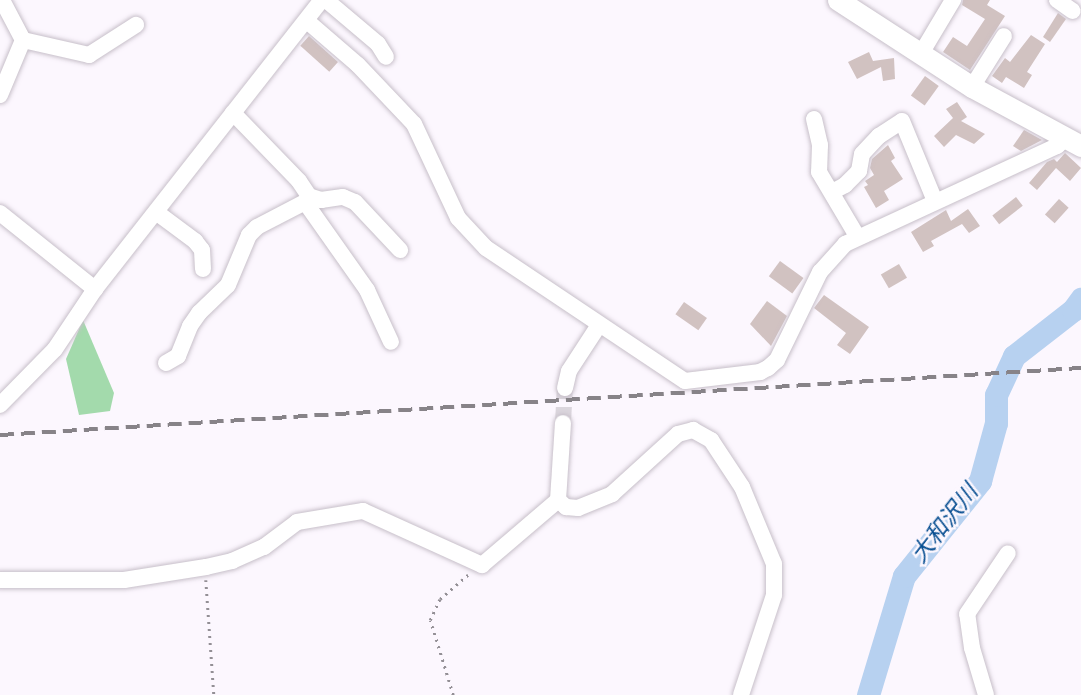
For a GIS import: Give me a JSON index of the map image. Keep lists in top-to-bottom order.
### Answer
{
  "water": ["大和沢川"]
}
